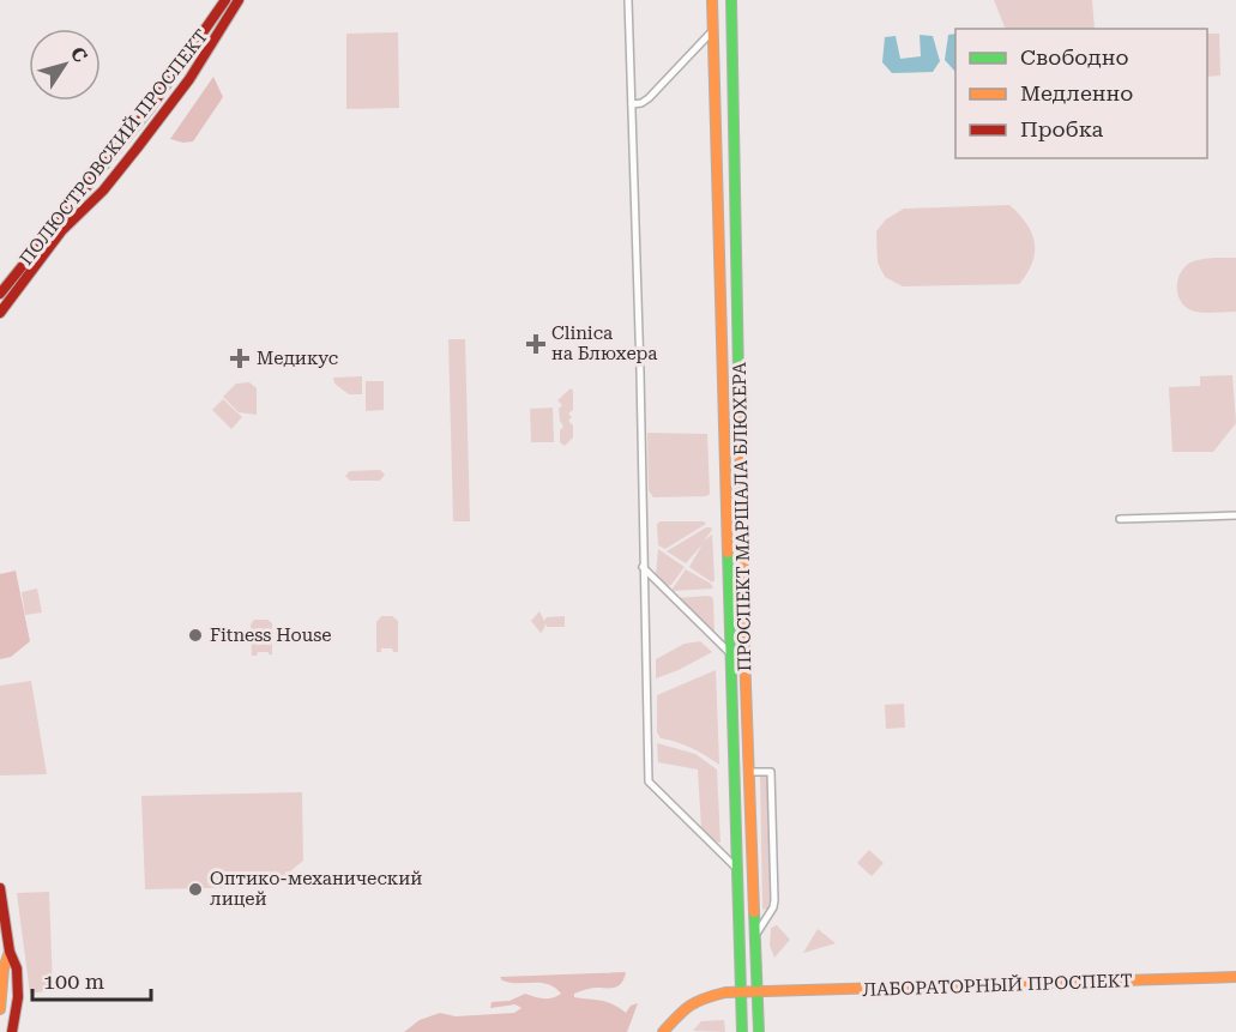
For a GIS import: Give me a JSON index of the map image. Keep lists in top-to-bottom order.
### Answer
{
  "streets": {
    "main road": ["ПОЛЮСТРОВСКИЙ ПРОСПЕКТ", "ПРОСПЕКТ МАРШАЛА БЛЮХЕРА", "ЛАБОРАТОРНЫЙ ПРОСПЕКТ"]
  },
  "crossings": [
    ["ПРОСПЕКТ МАРШАЛА БЛЮХЕРА", "ЛАБОРАТОРНЫЙ ПРОСПЕКТ"]
  ],
  "places": {
    "health": ["Clinica на Блюхера", "Медикус"],
    "other": ["Fitness House", "Оптико-механический лицей"]
  },
  "legend": ["Свободно", "Медленно", "Пробка"],
  "scale_bar": "100 m",
  "north": "top right"
}
